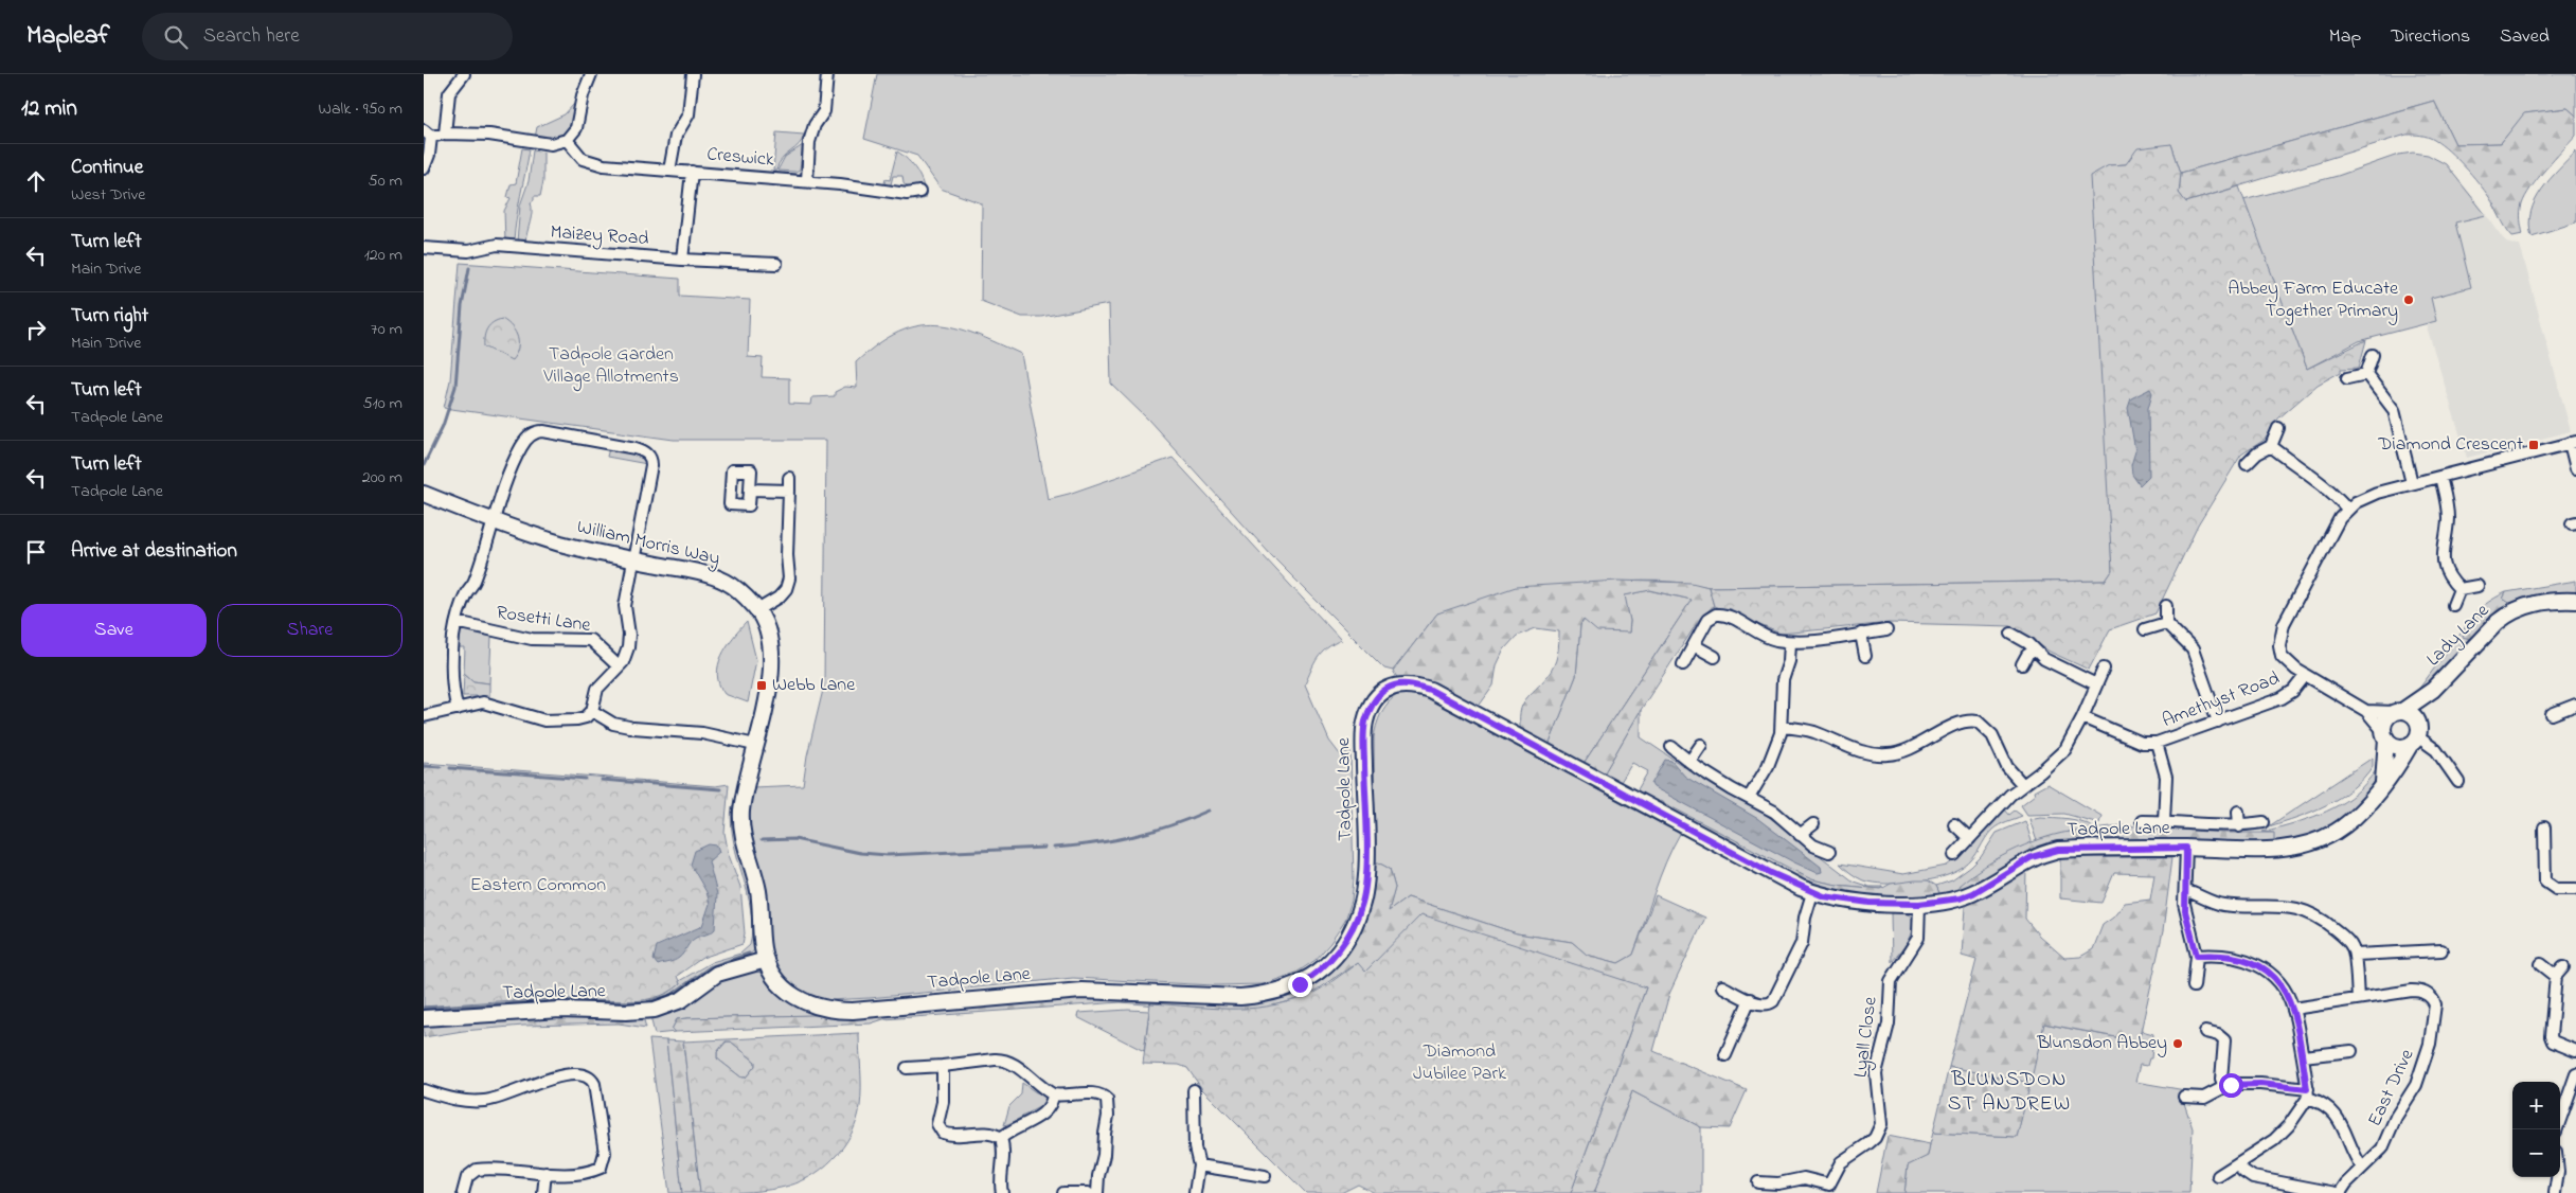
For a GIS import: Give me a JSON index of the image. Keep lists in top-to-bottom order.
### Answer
{
  "streets": {
    "street": [
      "Creswick",
      "Maizey Road",
      "William Morris Way",
      "Rosetti Lane",
      "Lady Lane",
      "Amethyst Road",
      "Tadpole Lane",
      "Lyall Close",
      "East Drive"
    ]
  },
  "crossings": [
    ["William Morris Way", "Tadpole Lane"],
    ["Lady Lane", "Tadpole Lane"],
    ["Tadpole Lane", "Lyall Close"]
  ],
  "districts": ["BLUNSDON ST ANDREW"],
  "parks": ["Tadpole Garden Village Allotments", "Eastern Common", "Diamond Jubilee Park"],
  "places": {
    "other": ["Abbey Farm Educate Together Primary", "Blunsdon Abbey"],
    "transit": ["Diamond Crescent", "Webb Lane"]
  },
  "page": {
    "header": "Mapleaf",
    "search": "Search here",
    "nav": ["Map", "Directions", "Saved"],
    "heading": ["12 min", "Walk · 950 m"],
    "list": [
      ["Continue", "West Drive", "50 m"],
      ["Turn left", "Main Drive", "120 m"],
      ["Turn right", "Main Drive", "70 m"],
      ["Turn left", "Tadpole Lane", "510 m"],
      ["Turn left", "Tadpole Lane", "200 m"],
      "Arrive at destination"
    ],
    "buttons": ["Save", "Share"],
    "map_buttons": ["+", "−"]
  }
}
